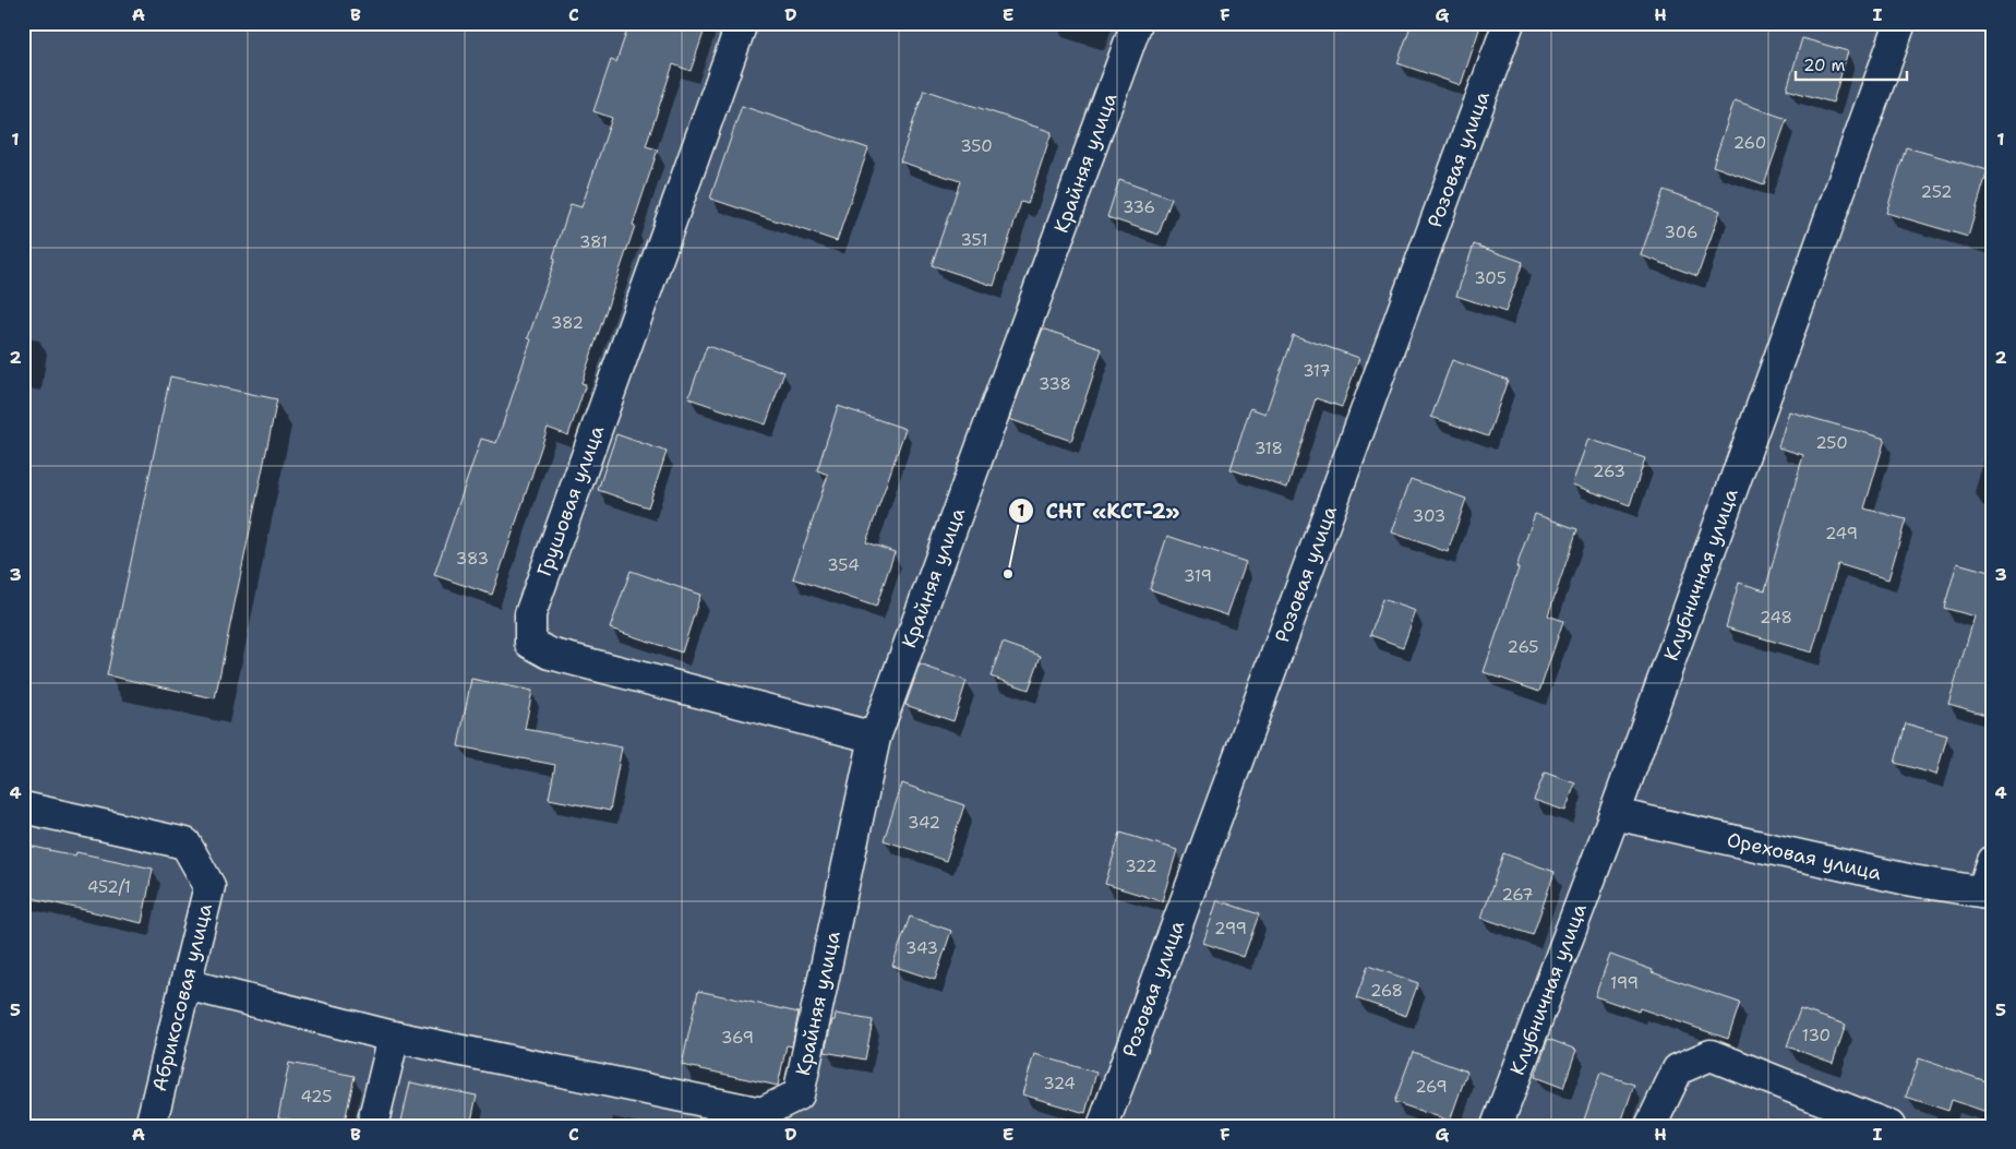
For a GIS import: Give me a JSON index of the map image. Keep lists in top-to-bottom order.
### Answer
{
  "streets": {
    "street": [
      "Розовая улица",
      "Крайняя улица",
      "Грушовая улица",
      "Клубничная улица",
      "Ореховая улица",
      "Абрикосовая улица"
    ]
  },
  "crossings": [
    ["Крайняя улица", "Грушовая улица"],
    ["Клубничная улица", "Ореховая улица"]
  ],
  "places": ["СНТ «КСТ-2»"],
  "house_numbers": [
    "260",
    "350",
    "252",
    "336",
    "306",
    "351",
    "381",
    "305",
    "382",
    "317",
    "338",
    "250",
    "318",
    "263",
    "303",
    "249",
    "383",
    "354",
    "319",
    "248",
    "265",
    "342",
    "322",
    "452/1",
    "267",
    "299",
    "343",
    "199",
    "268",
    "130",
    "369",
    "324",
    "269",
    "425"
  ],
  "scale_bar": "20 m",
  "grid": {
    "columns": [
      "A",
      "B",
      "C",
      "D",
      "E",
      "F",
      "G",
      "H",
      "I"
    ],
    "rows": [
      "1",
      "2",
      "3",
      "4",
      "5"
    ]
  }
}
